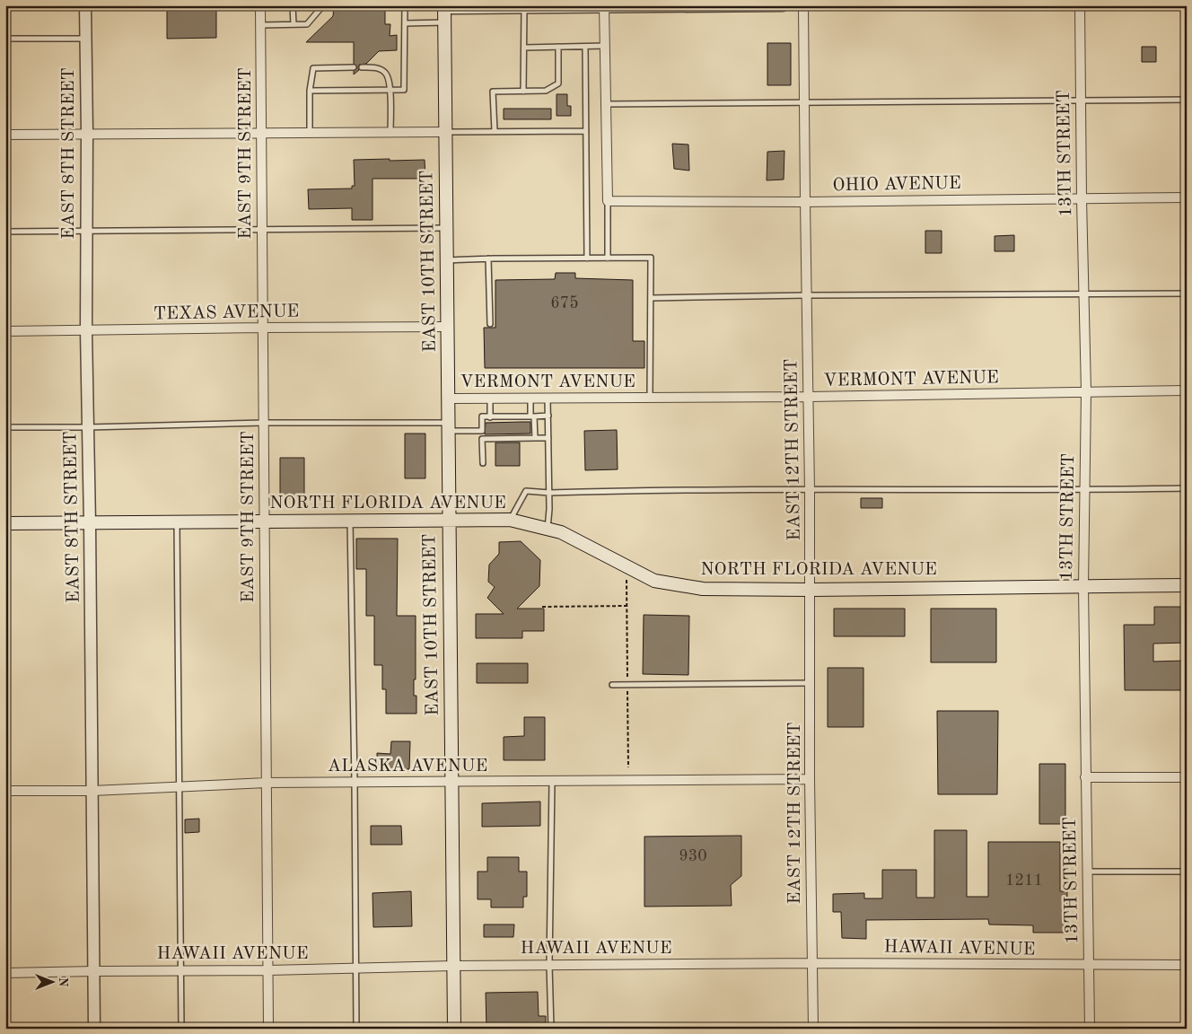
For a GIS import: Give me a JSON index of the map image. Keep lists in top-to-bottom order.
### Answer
{
  "streets": {
    "main road": ["EAST 10TH STREET", "NORTH FLORIDA AVENUE"],
    "street": [
      "EAST 8TH STREET",
      "EAST 9TH STREET",
      "13TH STREET",
      "OHIO AVENUE",
      "TEXAS AVENUE",
      "VERMONT AVENUE",
      "EAST 12TH STREET",
      "ALASKA AVENUE",
      "HAWAII AVENUE"
    ]
  },
  "crossings": [
    ["EAST 8TH STREET", "TEXAS AVENUE"],
    ["EAST 8TH STREET", "NORTH FLORIDA AVENUE"],
    ["EAST 8TH STREET", "ALASKA AVENUE"],
    ["EAST 8TH STREET", "HAWAII AVENUE"],
    ["EAST 9TH STREET", "TEXAS AVENUE"],
    ["EAST 9TH STREET", "NORTH FLORIDA AVENUE"],
    ["EAST 9TH STREET", "ALASKA AVENUE"],
    ["EAST 9TH STREET", "HAWAII AVENUE"],
    ["13TH STREET", "OHIO AVENUE"],
    ["13TH STREET", "VERMONT AVENUE"],
    ["13TH STREET", "NORTH FLORIDA AVENUE"],
    ["13TH STREET", "HAWAII AVENUE"],
    ["OHIO AVENUE", "EAST 12TH STREET"],
    ["EAST 10TH STREET", "TEXAS AVENUE"],
    ["EAST 10TH STREET", "VERMONT AVENUE"],
    ["EAST 10TH STREET", "NORTH FLORIDA AVENUE"],
    ["EAST 10TH STREET", "ALASKA AVENUE"],
    ["EAST 10TH STREET", "HAWAII AVENUE"],
    ["VERMONT AVENUE", "EAST 12TH STREET"],
    ["EAST 12TH STREET", "NORTH FLORIDA AVENUE"],
    ["EAST 12TH STREET", "ALASKA AVENUE"],
    ["EAST 12TH STREET", "HAWAII AVENUE"]
  ],
  "house_numbers": ["675", "930", "1211"],
  "north": "right"
}
